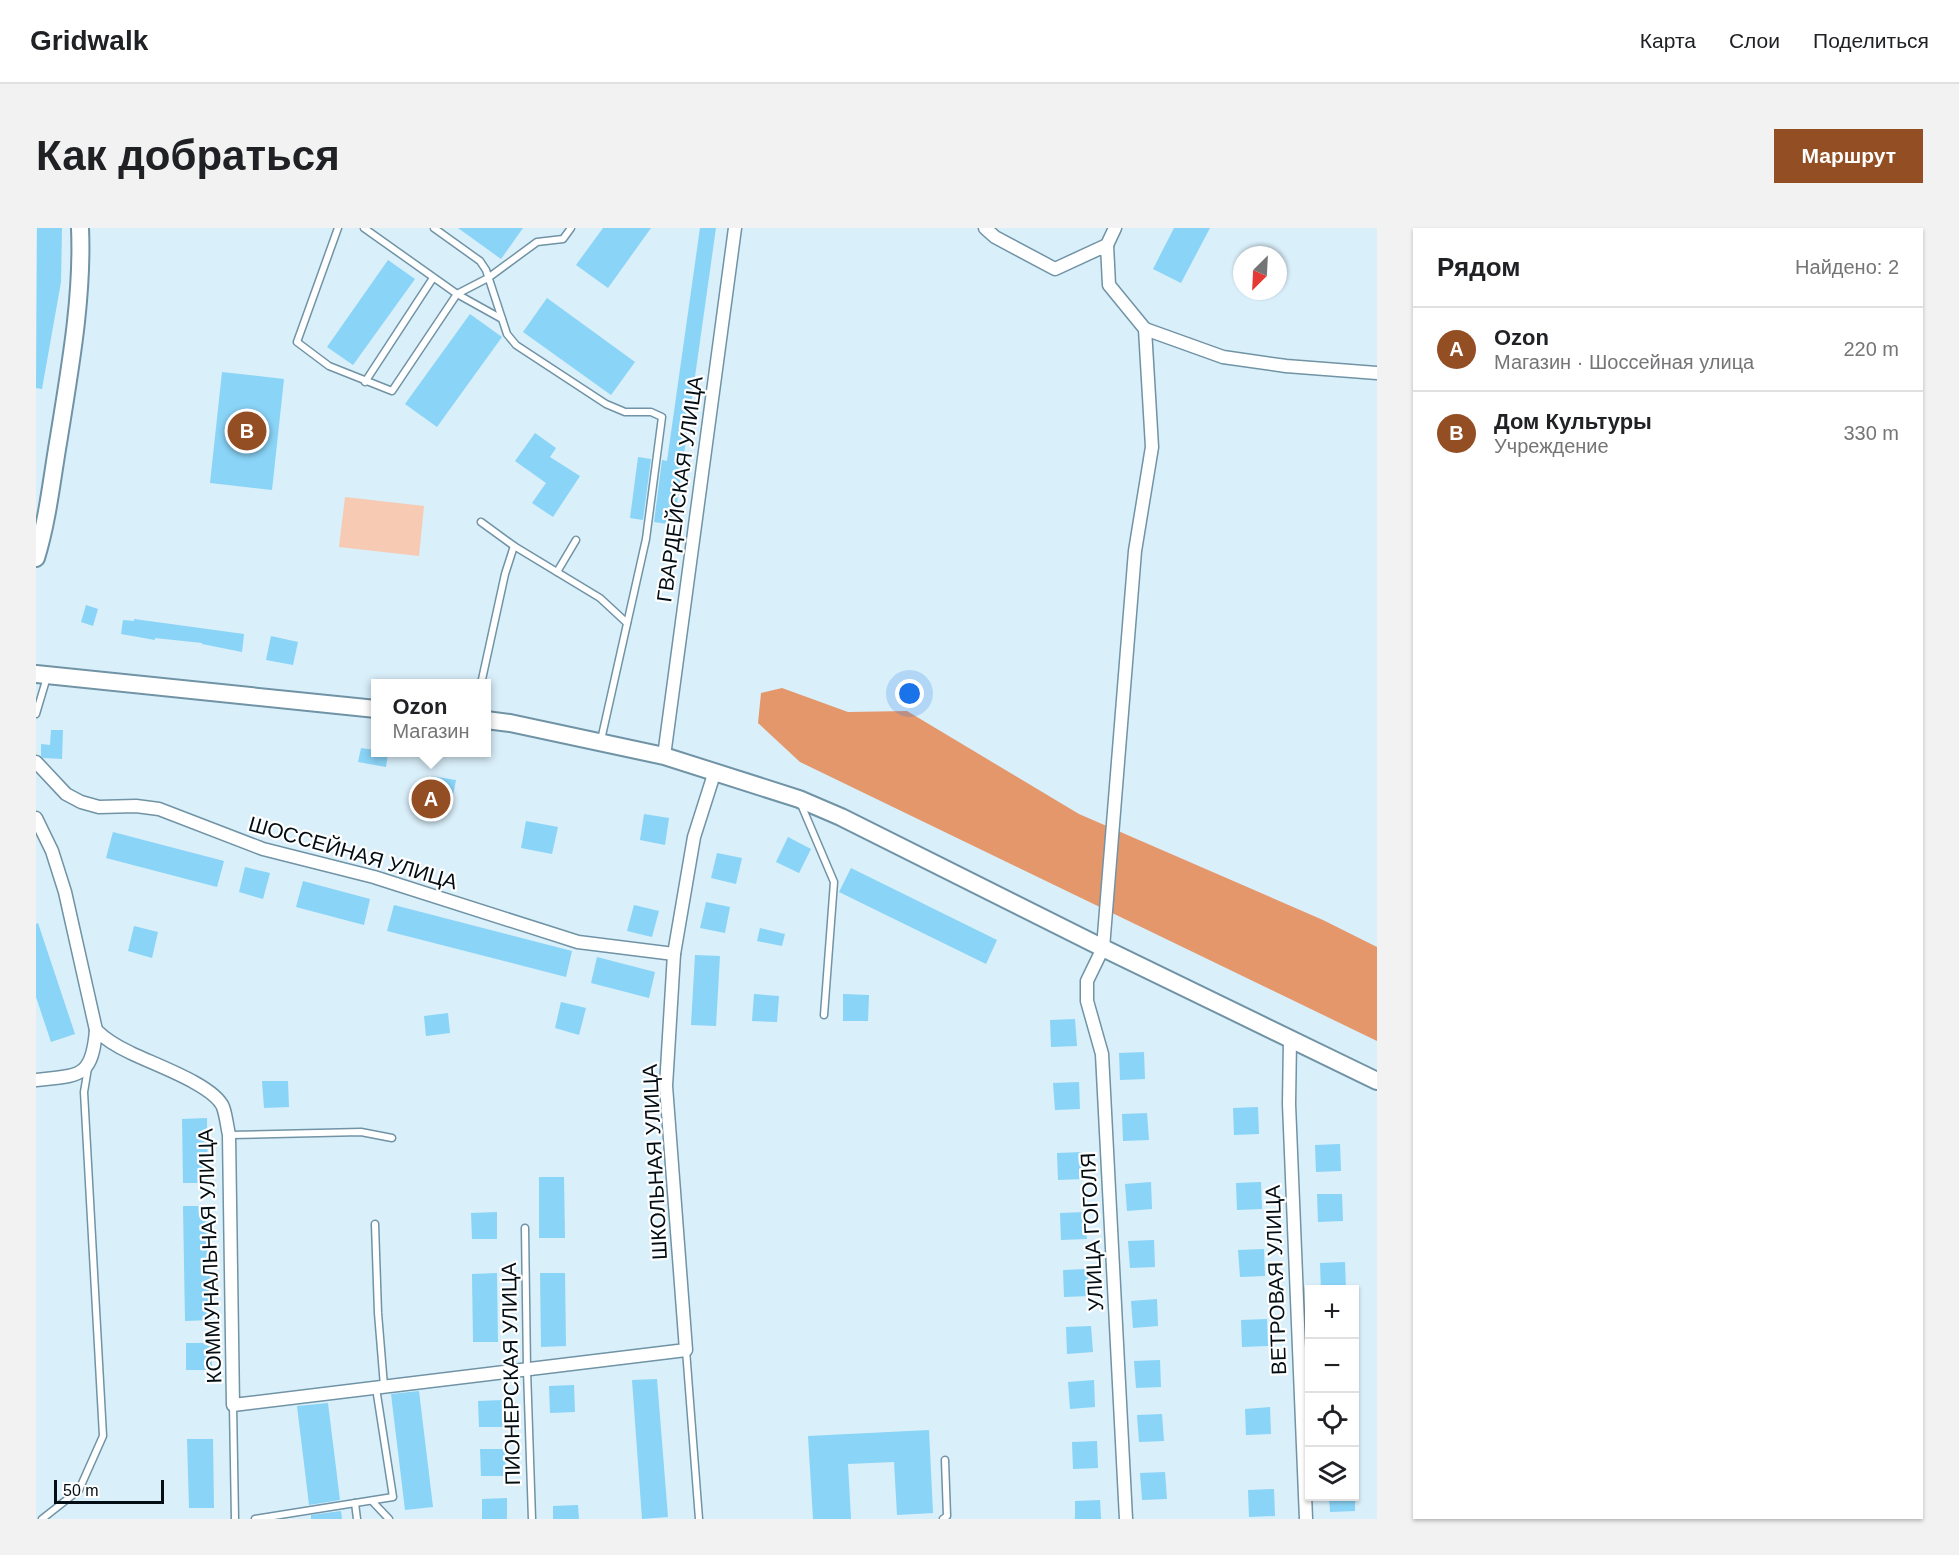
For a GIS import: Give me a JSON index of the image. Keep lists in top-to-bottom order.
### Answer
{
  "streets": {
    "street": [
      "ГВАРДЕЙСКАЯ УЛИЦА",
      "ШОССЕЙНАЯ УЛИЦА",
      "ШКОЛЬНАЯ УЛИЦА",
      "УЛИЦА ГОГОЛЯ",
      "КОММУНАЛЬНАЯ УЛИЦА",
      "ВЕТРОВАЯ УЛИЦА"
    ],
    "lane": ["ПИОНЕРСКАЯ УЛИЦА"]
  },
  "crossings": [
    ["ШОССЕЙНАЯ УЛИЦА", "ШКОЛЬНАЯ УЛИЦА"]
  ],
  "scale_bar": "50 m",
  "north": "bottom left",
  "page": {
    "header": "Gridwalk",
    "nav": ["Карта", "Слои", "Поделиться"],
    "buttons": "Маршрут",
    "title": "Как добраться",
    "heading": ["Рядом", "Найдено: 2"],
    "list": [
      {
        "mark": "A",
        "name": "Ozon",
        "note": "Магазин · Шоссейная улица",
        "value": "220 m"
      },
      {
        "mark": "B",
        "name": "Дом Культуры",
        "note": "Учреждение",
        "value": "330 m"
      }
    ],
    "pins": ["B", "A"],
    "popup": ["Ozon", "Магазин"],
    "map_buttons": ["+", "−"],
    "scale": "50 m"
  }
}
